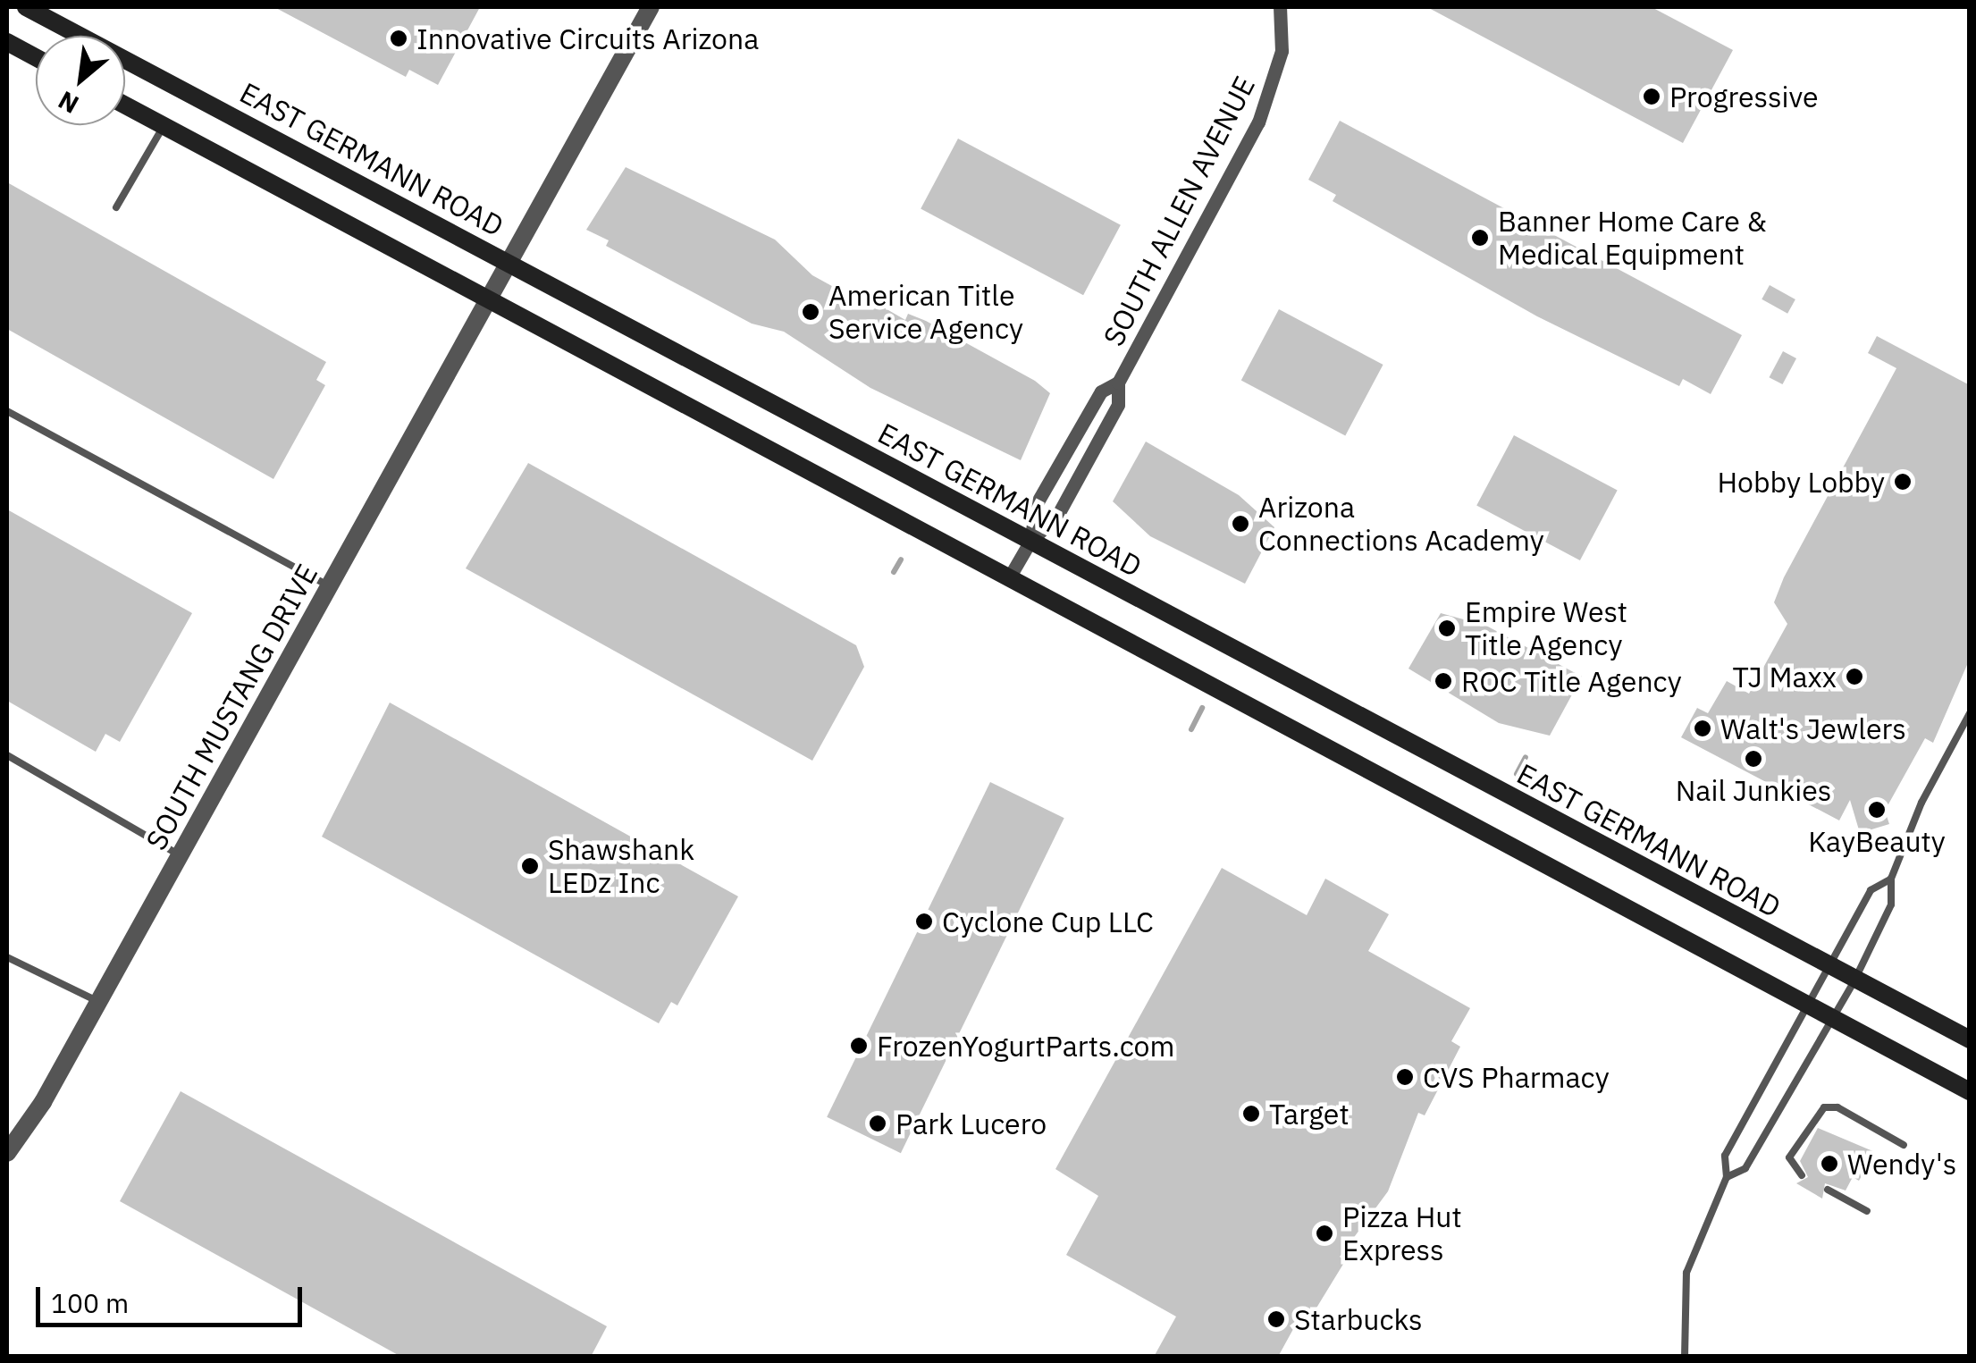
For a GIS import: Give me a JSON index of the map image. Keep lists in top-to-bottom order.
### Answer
{
  "streets": {
    "main road": ["EAST GERMANN ROAD"],
    "street": ["SOUTH ALLEN AVENUE", "SOUTH MUSTANG DRIVE"]
  },
  "crossings": [
    ["EAST GERMANN ROAD", "SOUTH ALLEN AVENUE"],
    ["EAST GERMANN ROAD", "SOUTH MUSTANG DRIVE"]
  ],
  "places": [
    "Innovative Circuits Arizona",
    "Progressive",
    "Banner Home Care & Medical Equipment",
    "American Title Service Agency",
    "Hobby Lobby",
    "Arizona Connections Academy",
    "Empire West Title Agency",
    "TJ Maxx",
    "ROC Title Agency",
    "Walt's Jewlers",
    "Nail Junkies",
    "KayBeauty",
    "Shawshank LEDz Inc",
    "Cyclone Cup LLC",
    "FrozenYogurtParts.com",
    "CVS Pharmacy",
    "Target",
    "Park Lucero",
    "Wendy's",
    "Pizza Hut Express",
    "Starbucks"
  ],
  "scale_bar": "100 m",
  "north": "bottom left"
}
